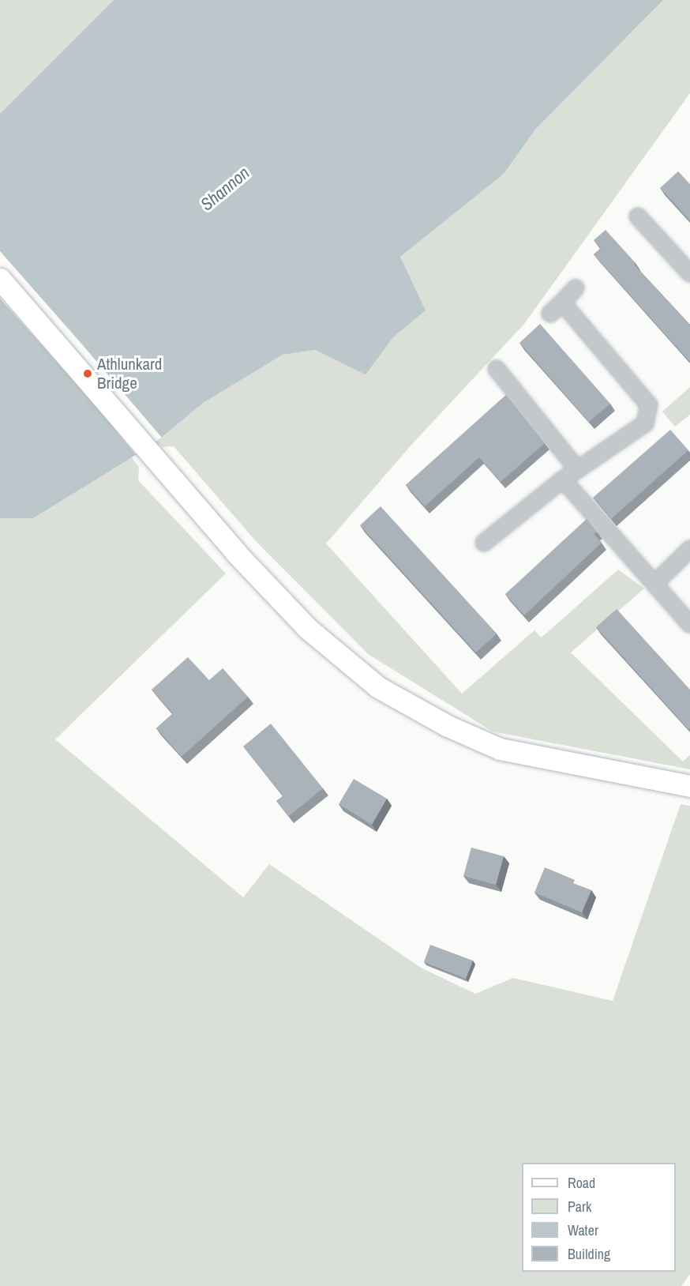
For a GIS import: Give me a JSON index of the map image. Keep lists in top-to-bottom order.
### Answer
{
  "water": ["Shannon"],
  "places": ["Athlunkard Bridge"],
  "legend": [
    "Road",
    "Park",
    "Water",
    "Building"
  ]
}
